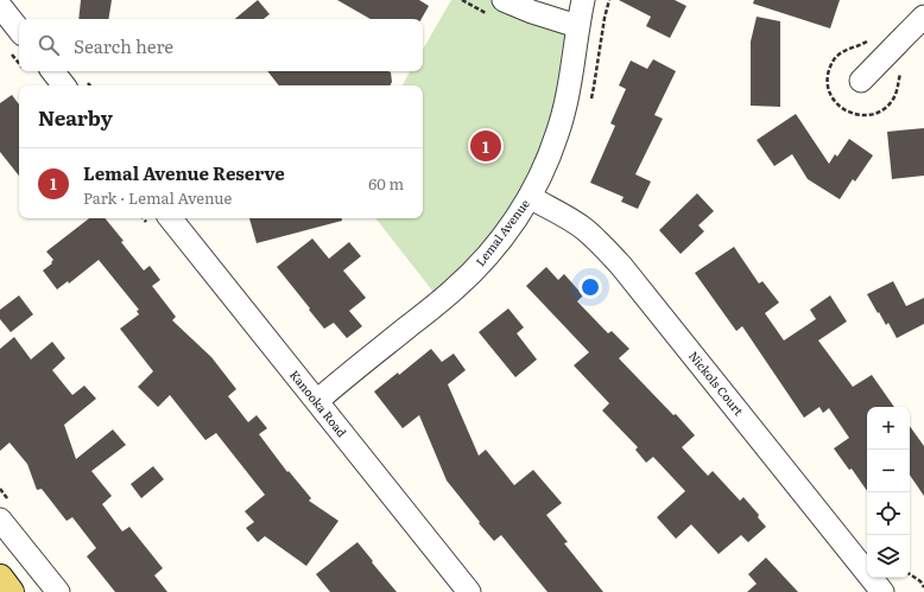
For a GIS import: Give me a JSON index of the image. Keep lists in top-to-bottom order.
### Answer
{
  "streets": {
    "street": ["Lemal Avenue", "Nickols Court", "Kanooka Road"]
  },
  "crossings": [
    ["Lemal Avenue", "Nickols Court"],
    ["Lemal Avenue", "Kanooka Road"]
  ],
  "page": {
    "search": "Search here",
    "heading": "Nearby",
    "pins": "1",
    "list": [
      {
        "mark": "1",
        "name": "Lemal Avenue Reserve",
        "note": "Park · Lemal Avenue",
        "value": "60 m"
      }
    ],
    "map_buttons": ["+", "−"]
  }
}
